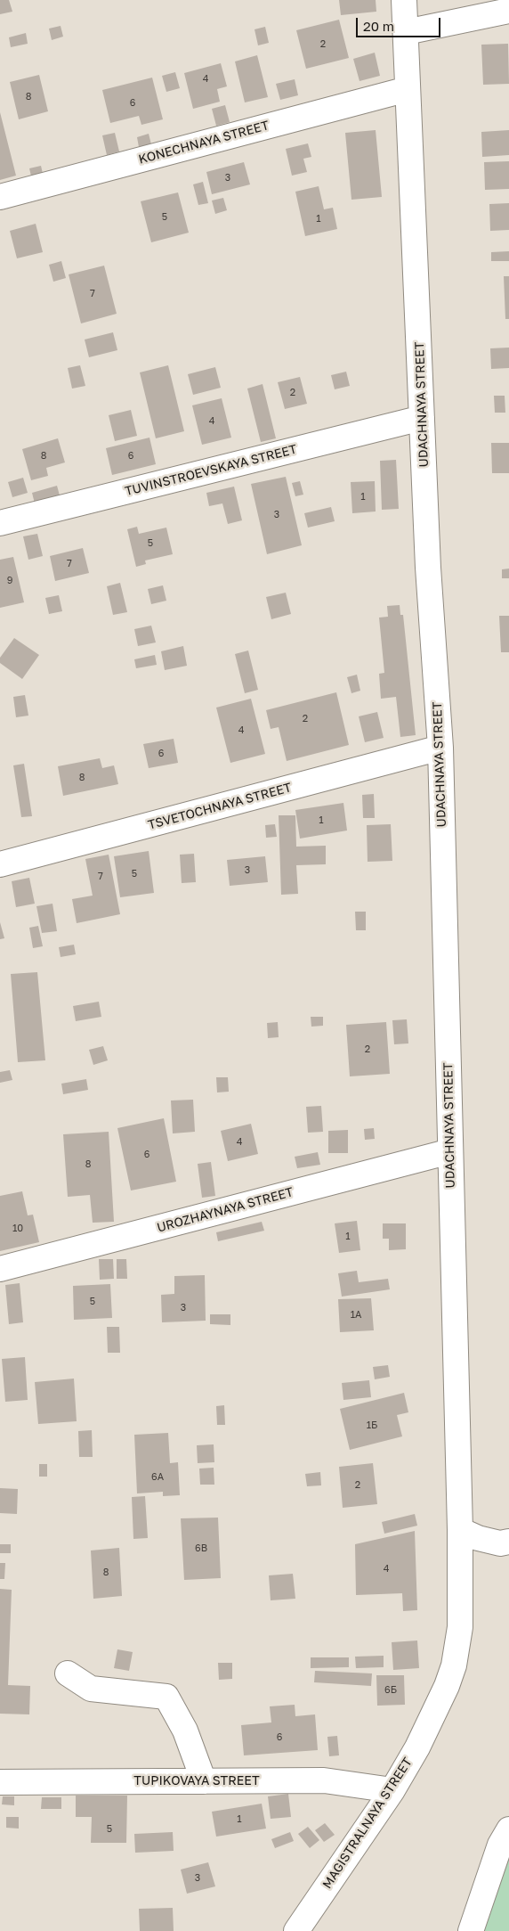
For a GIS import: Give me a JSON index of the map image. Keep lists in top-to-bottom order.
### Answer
{
  "streets": {
    "street": [
      "KONECHNAYA STREET",
      "UDACHNAYA STREET",
      "TUVINSTROEVSKAYA STREET",
      "TSVETOCHNAYA STREET",
      "UROZHAYNAYA STREET",
      "TUPIKOVAYA STREET",
      "MAGISTRALNAYA STREET"
    ]
  },
  "crossings": [
    ["KONECHNAYA STREET", "UDACHNAYA STREET"],
    ["UDACHNAYA STREET", "TUVINSTROEVSKAYA STREET"],
    ["UDACHNAYA STREET", "TSVETOCHNAYA STREET"],
    ["UDACHNAYA STREET", "UROZHAYNAYA STREET"],
    ["UDACHNAYA STREET", "MAGISTRALNAYA STREET"],
    ["TUPIKOVAYA STREET", "MAGISTRALNAYA STREET"]
  ],
  "house_numbers": [
    "2",
    "4",
    "8",
    "6",
    "3",
    "5",
    "1",
    "7",
    "2",
    "4",
    "8",
    "6",
    "1",
    "3",
    "5",
    "7",
    "9",
    "2",
    "4",
    "6",
    "8",
    "1",
    "3",
    "5",
    "7",
    "2",
    "4",
    "6",
    "8",
    "10",
    "1",
    "5",
    "3",
    "1А",
    "1Б",
    "6А",
    "2",
    "6В",
    "4",
    "8",
    "6Б",
    "6",
    "1",
    "5",
    "3"
  ],
  "scale_bar": "20 m"
}
